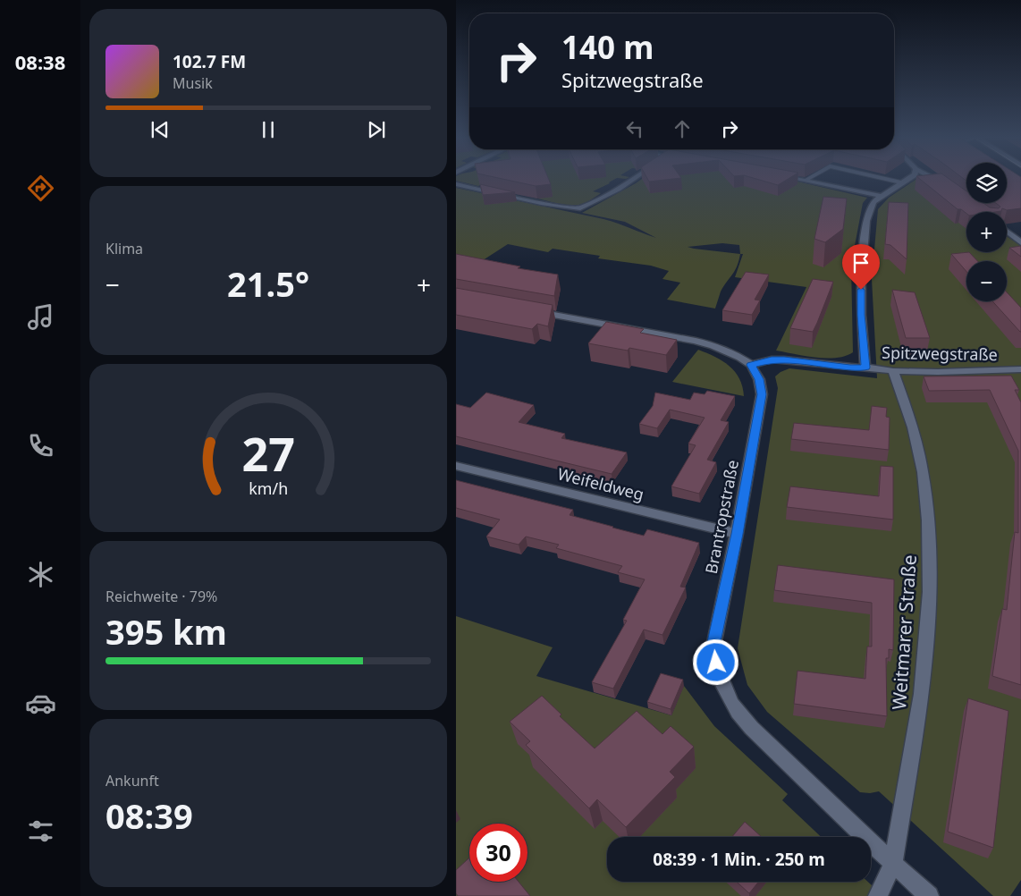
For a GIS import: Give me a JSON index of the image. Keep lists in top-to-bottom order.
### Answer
{
  "streets": {
    "street": [
      "Spitzwegstraße",
      "Weifeldweg",
      "Brantropstraße",
      "Weitmarer Straße"
    ]
  },
  "crossings": [
    ["Spitzwegstraße", "Brantropstraße"],
    ["Spitzwegstraße", "Weitmarer Straße"],
    ["Weifeldweg", "Brantropstraße"],
    ["Brantropstraße", "Weitmarer Straße"]
  ],
  "page": {
    "tabs": "08:38",
    "turn": ["140 m", "Spitzwegstraße"],
    "song": ["102.7 FM", "Musik"],
    "map_buttons": ["+", "−"],
    "tile": [
      "Klima",
      ["Reichweite · 79%", "395 km"],
      ["Ankunft", "08:39"]
    ],
    "heat": ["−", "21.5°", "+"],
    "limit": "30",
    "trip": "08:39 · 1 Min. · 250 m",
    "gauge": ["27", "km/h"]
  }
}
